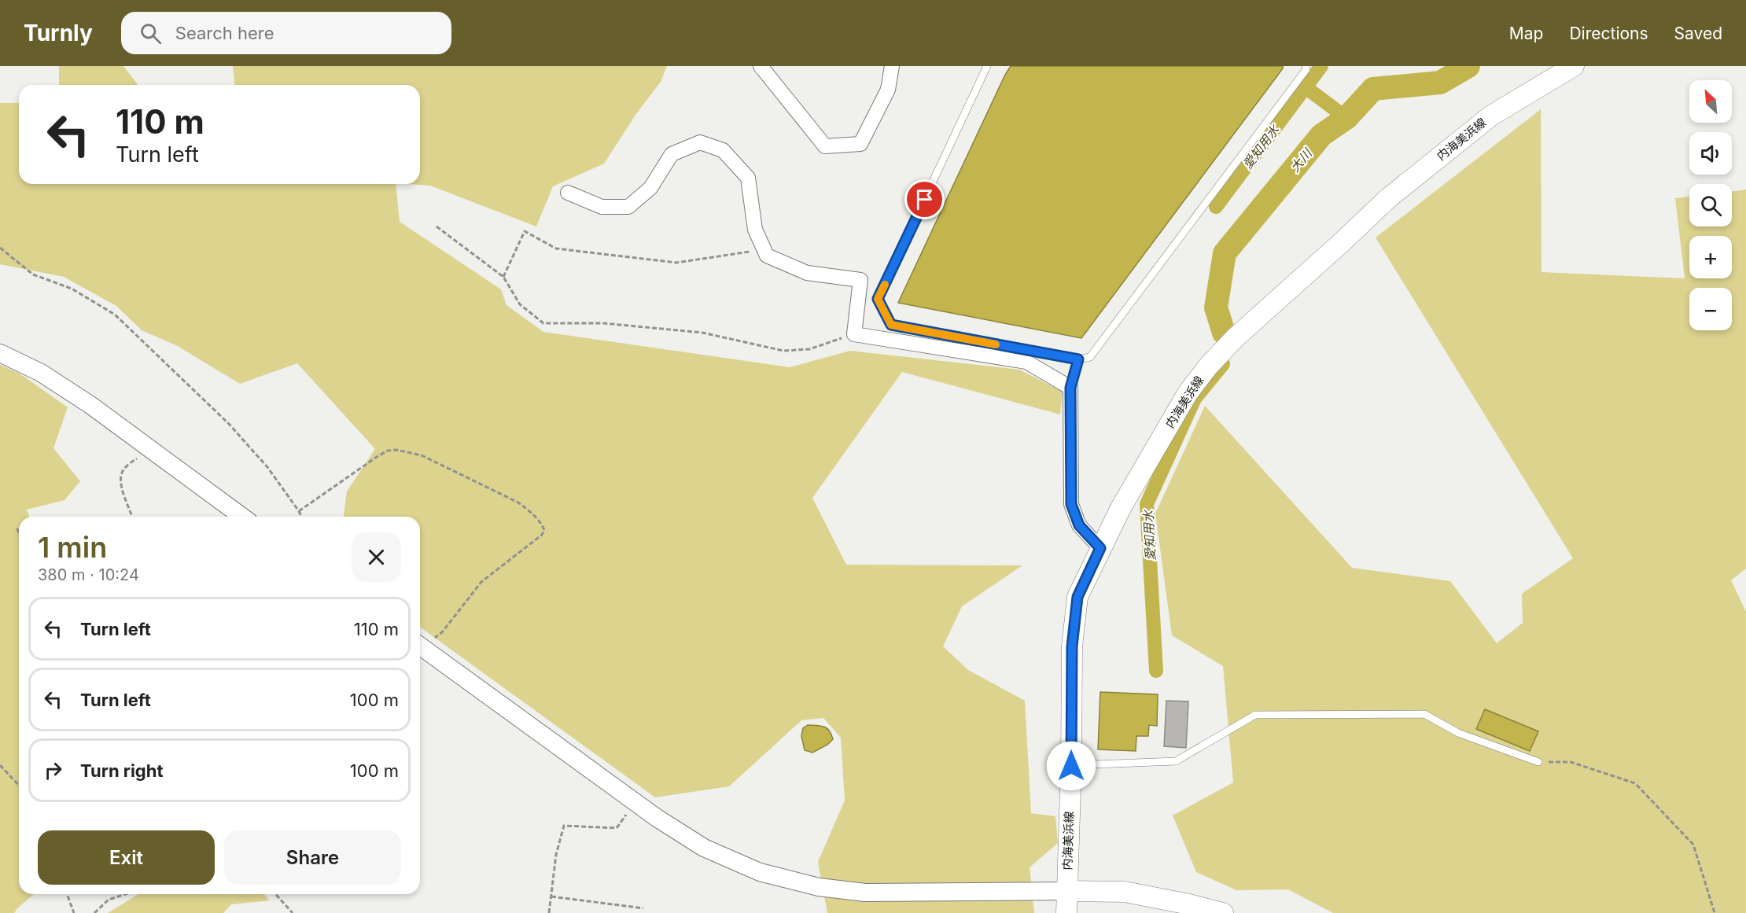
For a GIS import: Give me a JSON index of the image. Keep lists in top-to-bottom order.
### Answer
{
  "streets": {
    "main road": ["内海美浜線"]
  },
  "water": ["愛知用水", "大川"],
  "north": "top left",
  "page": {
    "header": "Turnly",
    "search": "Search here",
    "nav": ["Map", "Directions", "Saved"],
    "map_buttons": ["+", "−"],
    "turn": ["110 m", "Turn left"],
    "heading": ["1 min", "380 m · 10:24"],
    "list": [
      {
        "name": "Turn left",
        "value": "110 m"
      },
      {
        "name": "Turn left",
        "value": "100 m"
      },
      {
        "name": "Turn right",
        "value": "100 m"
      }
    ],
    "buttons": ["Exit", "Share"]
  }
}
